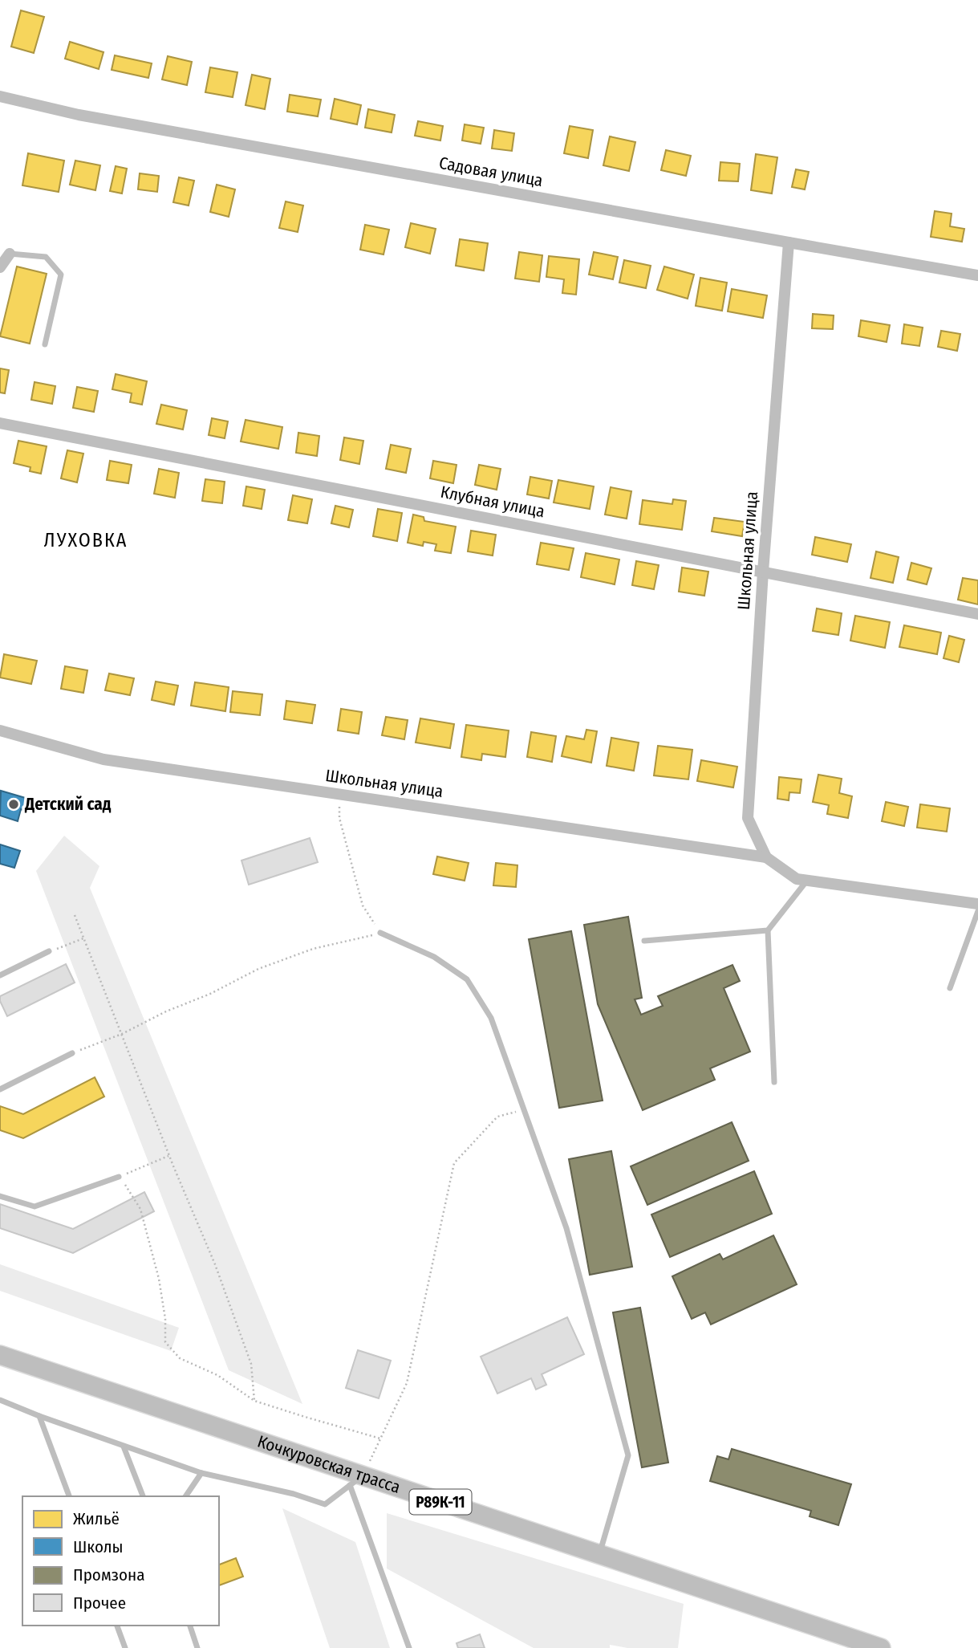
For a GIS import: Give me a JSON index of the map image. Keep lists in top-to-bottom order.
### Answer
{
  "streets": {
    "main road": ["Кочкуровская трасса", "Р89К-11"],
    "street": ["Садовая улица", "Клубная улица", "Школьная улица"]
  },
  "crossings": [
    ["Садовая улица", "Школьная улица"],
    ["Клубная улица", "Школьная улица"]
  ],
  "districts": ["ЛУХОВКА"],
  "places": ["Детский сад"],
  "legend": [
    "Жильё",
    "Школы",
    "Промзона",
    "Прочее"
  ]
}
